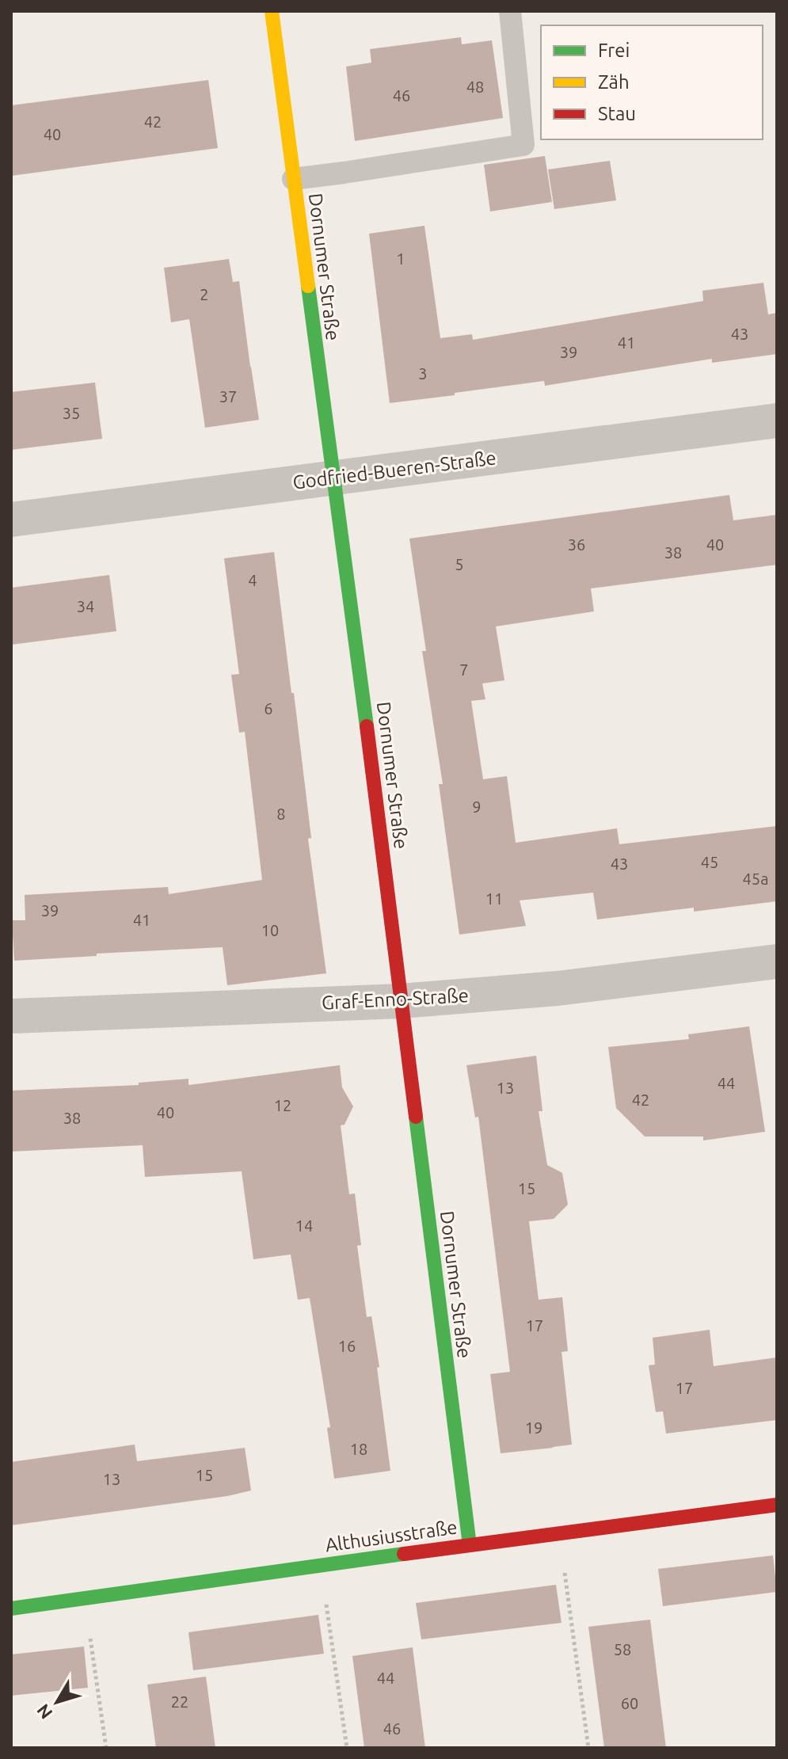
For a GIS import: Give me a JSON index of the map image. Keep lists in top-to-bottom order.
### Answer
{
  "streets": {
    "street": [
      "Dornumer Straße",
      "Godfried-Bueren-Straße",
      "Graf-Enno-Straße",
      "Althusiusstraße"
    ]
  },
  "crossings": [
    ["Dornumer Straße", "Godfried-Bueren-Straße"],
    ["Dornumer Straße", "Graf-Enno-Straße"],
    ["Dornumer Straße", "Althusiusstraße"]
  ],
  "house_numbers": [
    "48",
    "46",
    "42",
    "40",
    "1",
    "2",
    "43",
    "41",
    "39",
    "3",
    "37",
    "35",
    "36",
    "40",
    "38",
    "5",
    "4",
    "34",
    "7",
    "6",
    "9",
    "8",
    "45",
    "43",
    "45a",
    "11",
    "39",
    "41",
    "10",
    "44",
    "13",
    "42",
    "12",
    "40",
    "38",
    "15",
    "14",
    "17",
    "16",
    "17",
    "19",
    "18",
    "15",
    "13",
    "58",
    "44",
    "22",
    "60",
    "46"
  ],
  "legend": ["Frei", "Zäh", "Stau"],
  "north": "bottom left"
}
